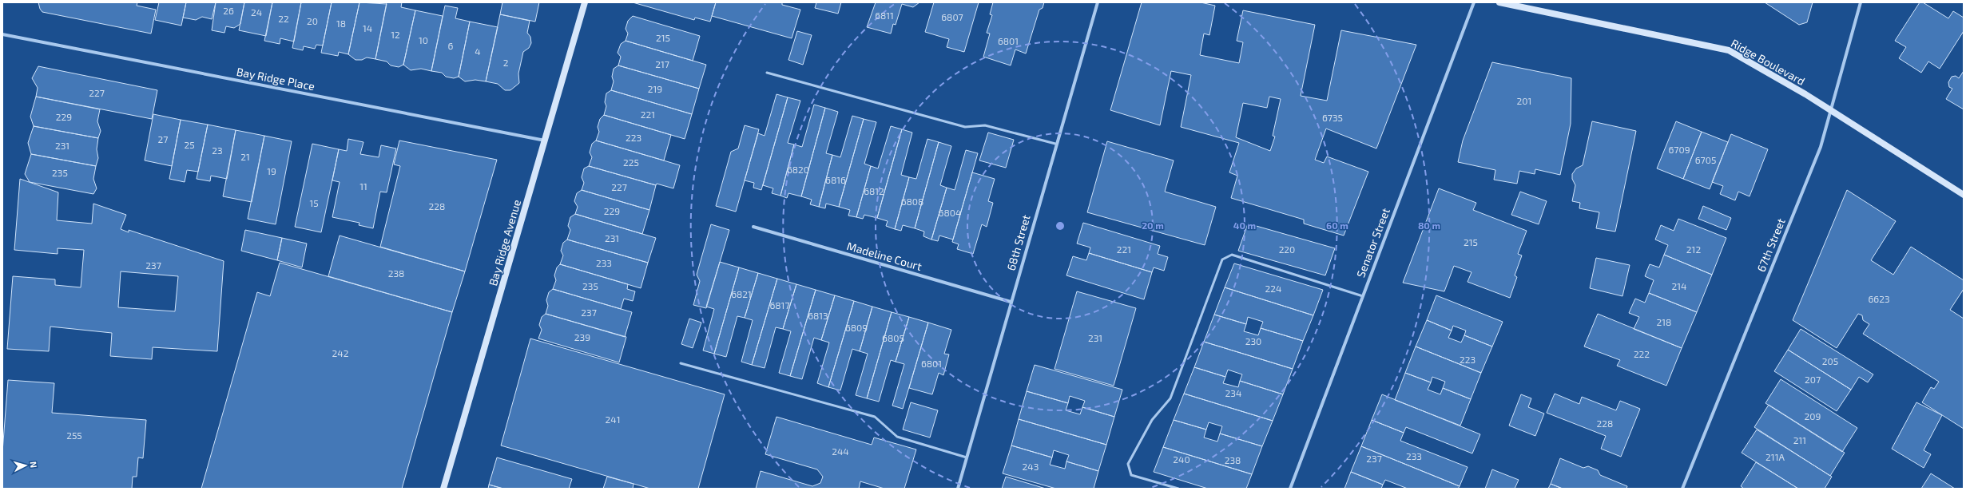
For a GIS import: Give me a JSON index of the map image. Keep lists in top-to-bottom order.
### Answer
{
  "streets": {
    "street": [
      "Ridge Boulevard",
      "Bay Ridge Place",
      "Bay Ridge Avenue",
      "68th Street",
      "Senator Street",
      "67th Street",
      "Madeline Court"
    ]
  },
  "crossings": [
    ["Ridge Boulevard", "67th Street"],
    ["Bay Ridge Place", "Bay Ridge Avenue"],
    ["68th Street", "Madeline Court"]
  ],
  "house_numbers": [
    "26",
    "24",
    "6811",
    "6807",
    "22",
    "20",
    "18",
    "14",
    "12",
    "215",
    "10",
    "6801",
    "6",
    "4",
    "2",
    "217",
    "219",
    "227",
    "201",
    "221",
    "229",
    "6735",
    "223",
    "27",
    "25",
    "231",
    "6709",
    "23",
    "21",
    "6705",
    "225",
    "6820",
    "19",
    "235",
    "6816",
    "11",
    "227",
    "6812",
    "6808",
    "15",
    "228",
    "229",
    "6804",
    "231",
    "215",
    "221",
    "220",
    "212",
    "233",
    "237",
    "238",
    "235",
    "214",
    "224",
    "6821",
    "6623",
    "6817",
    "237",
    "6813",
    "218",
    "6809",
    "239",
    "6805",
    "231",
    "230",
    "242",
    "222",
    "223",
    "205",
    "6801",
    "207",
    "234",
    "209",
    "241",
    "228",
    "255",
    "211",
    "244",
    "233",
    "211A",
    "237",
    "240",
    "238",
    "243"
  ],
  "north": "right",
  "rings": [
    "20 m",
    "40 m",
    "60 m",
    "80 m"
  ]
}
